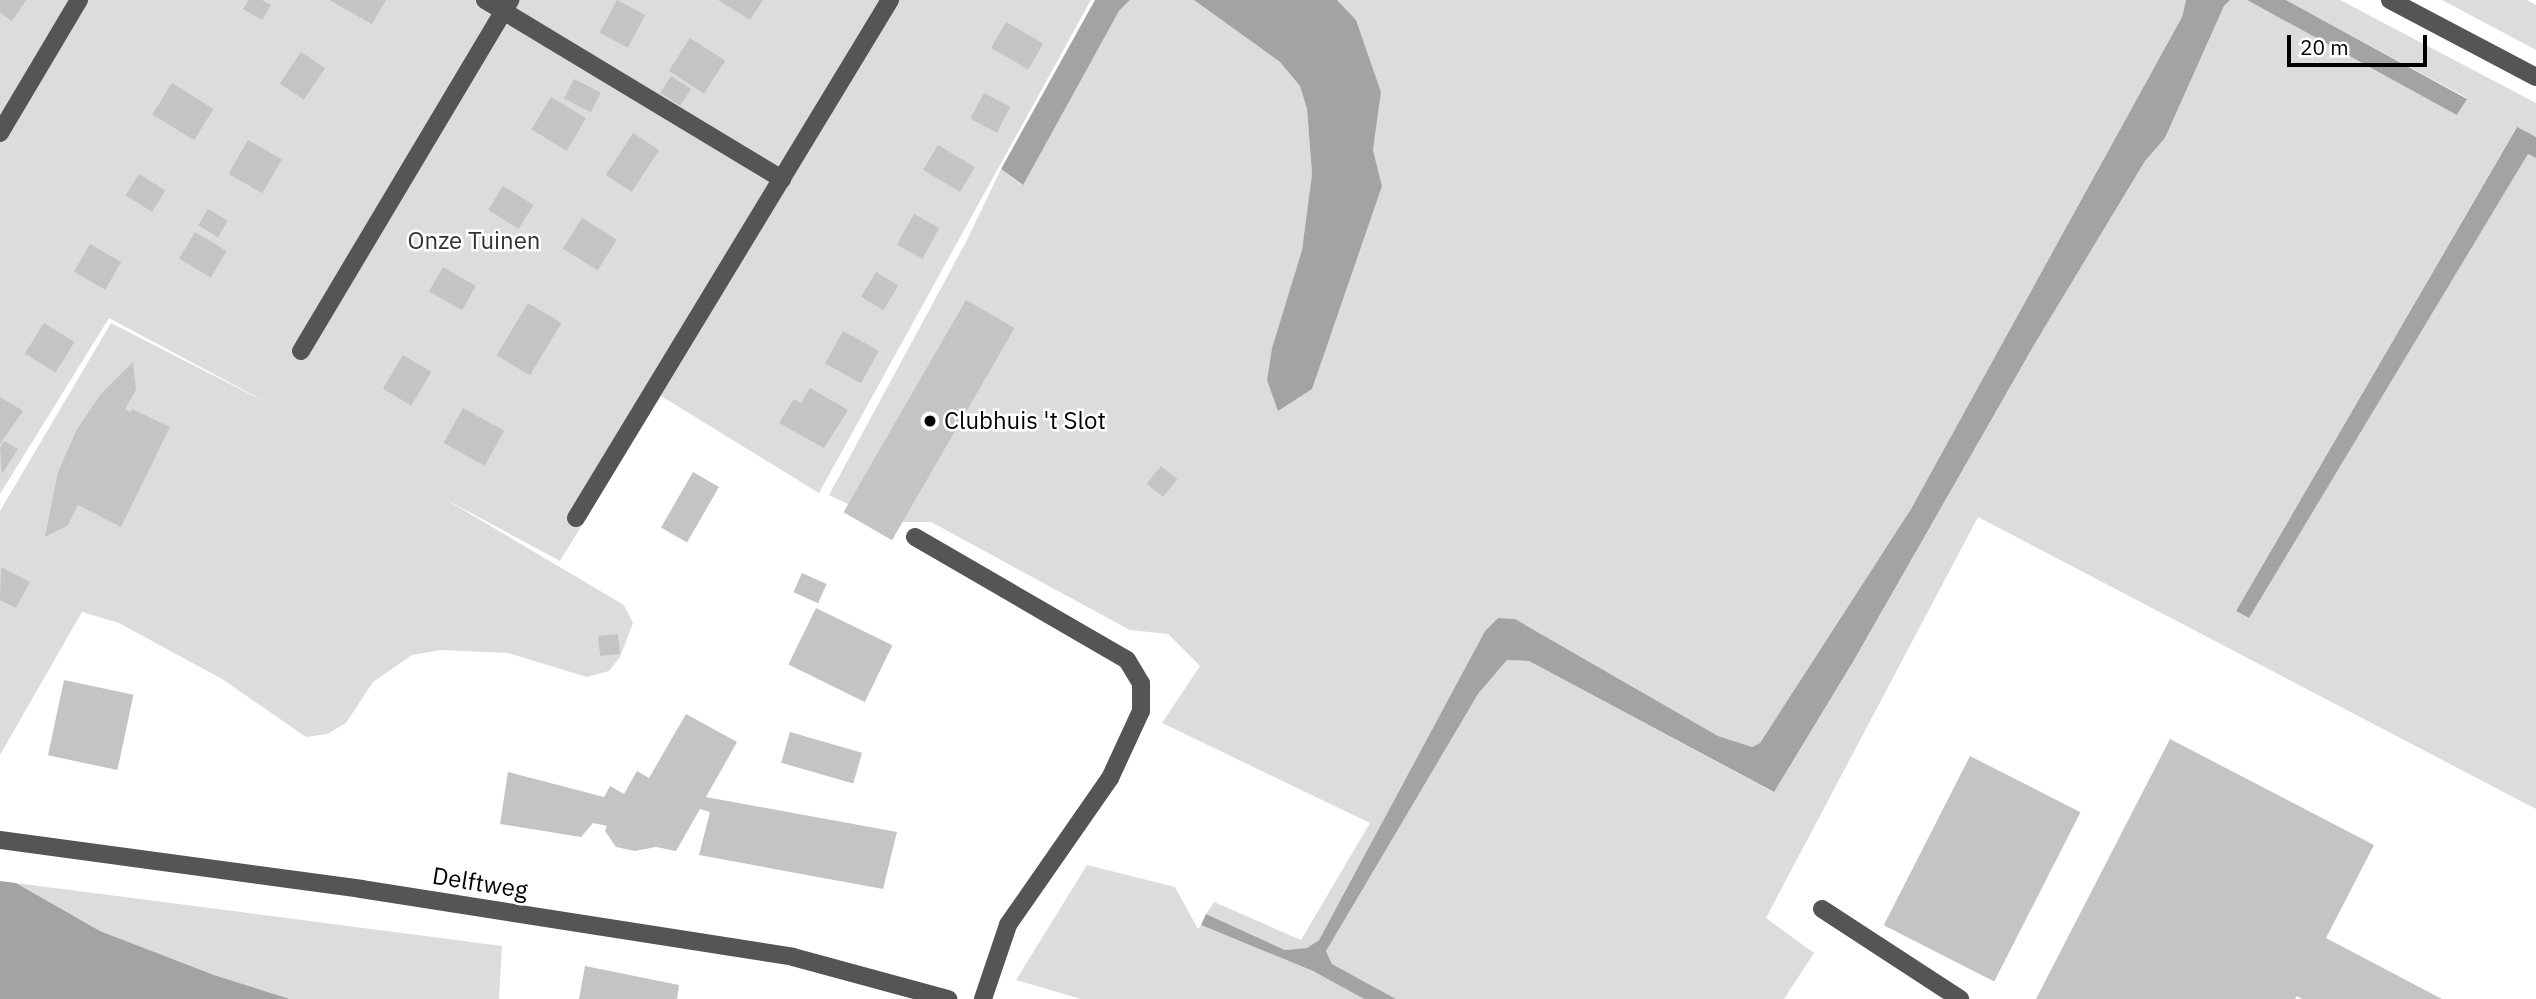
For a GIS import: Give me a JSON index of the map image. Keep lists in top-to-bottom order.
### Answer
{
  "streets": {
    "street": ["Delftweg"]
  },
  "parks": ["Onze Tuinen"],
  "places": ["Clubhuis 't Slot"],
  "scale_bar": "20 m"
}
